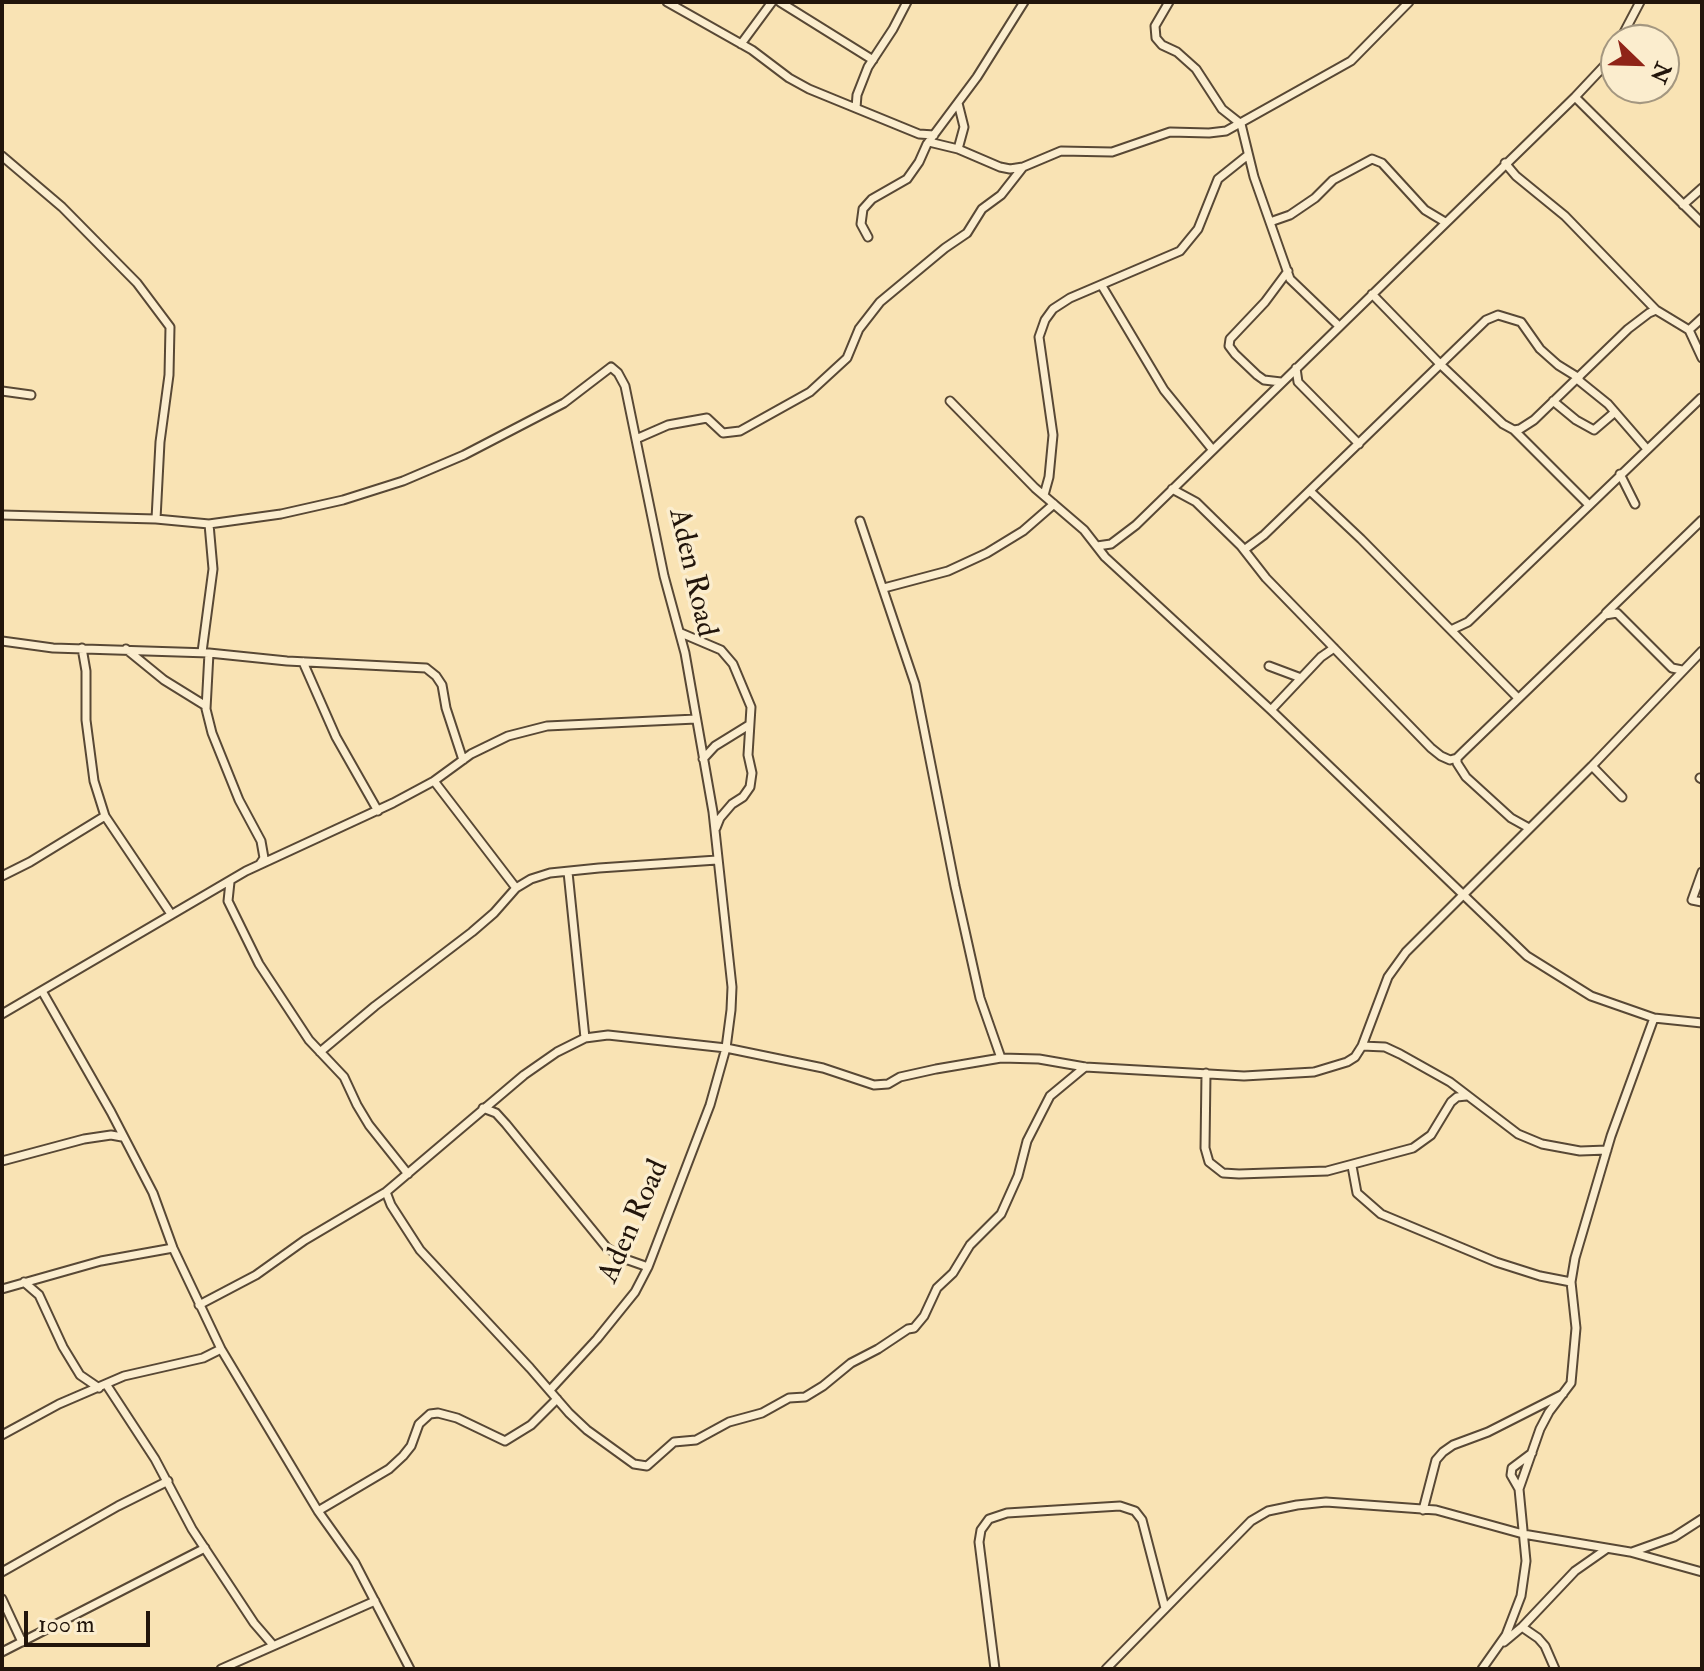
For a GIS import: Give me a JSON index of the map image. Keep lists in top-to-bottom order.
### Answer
{
  "streets": {
    "street": ["Aden Road"]
  },
  "scale_bar": "100 m",
  "north": "bottom right"
}
